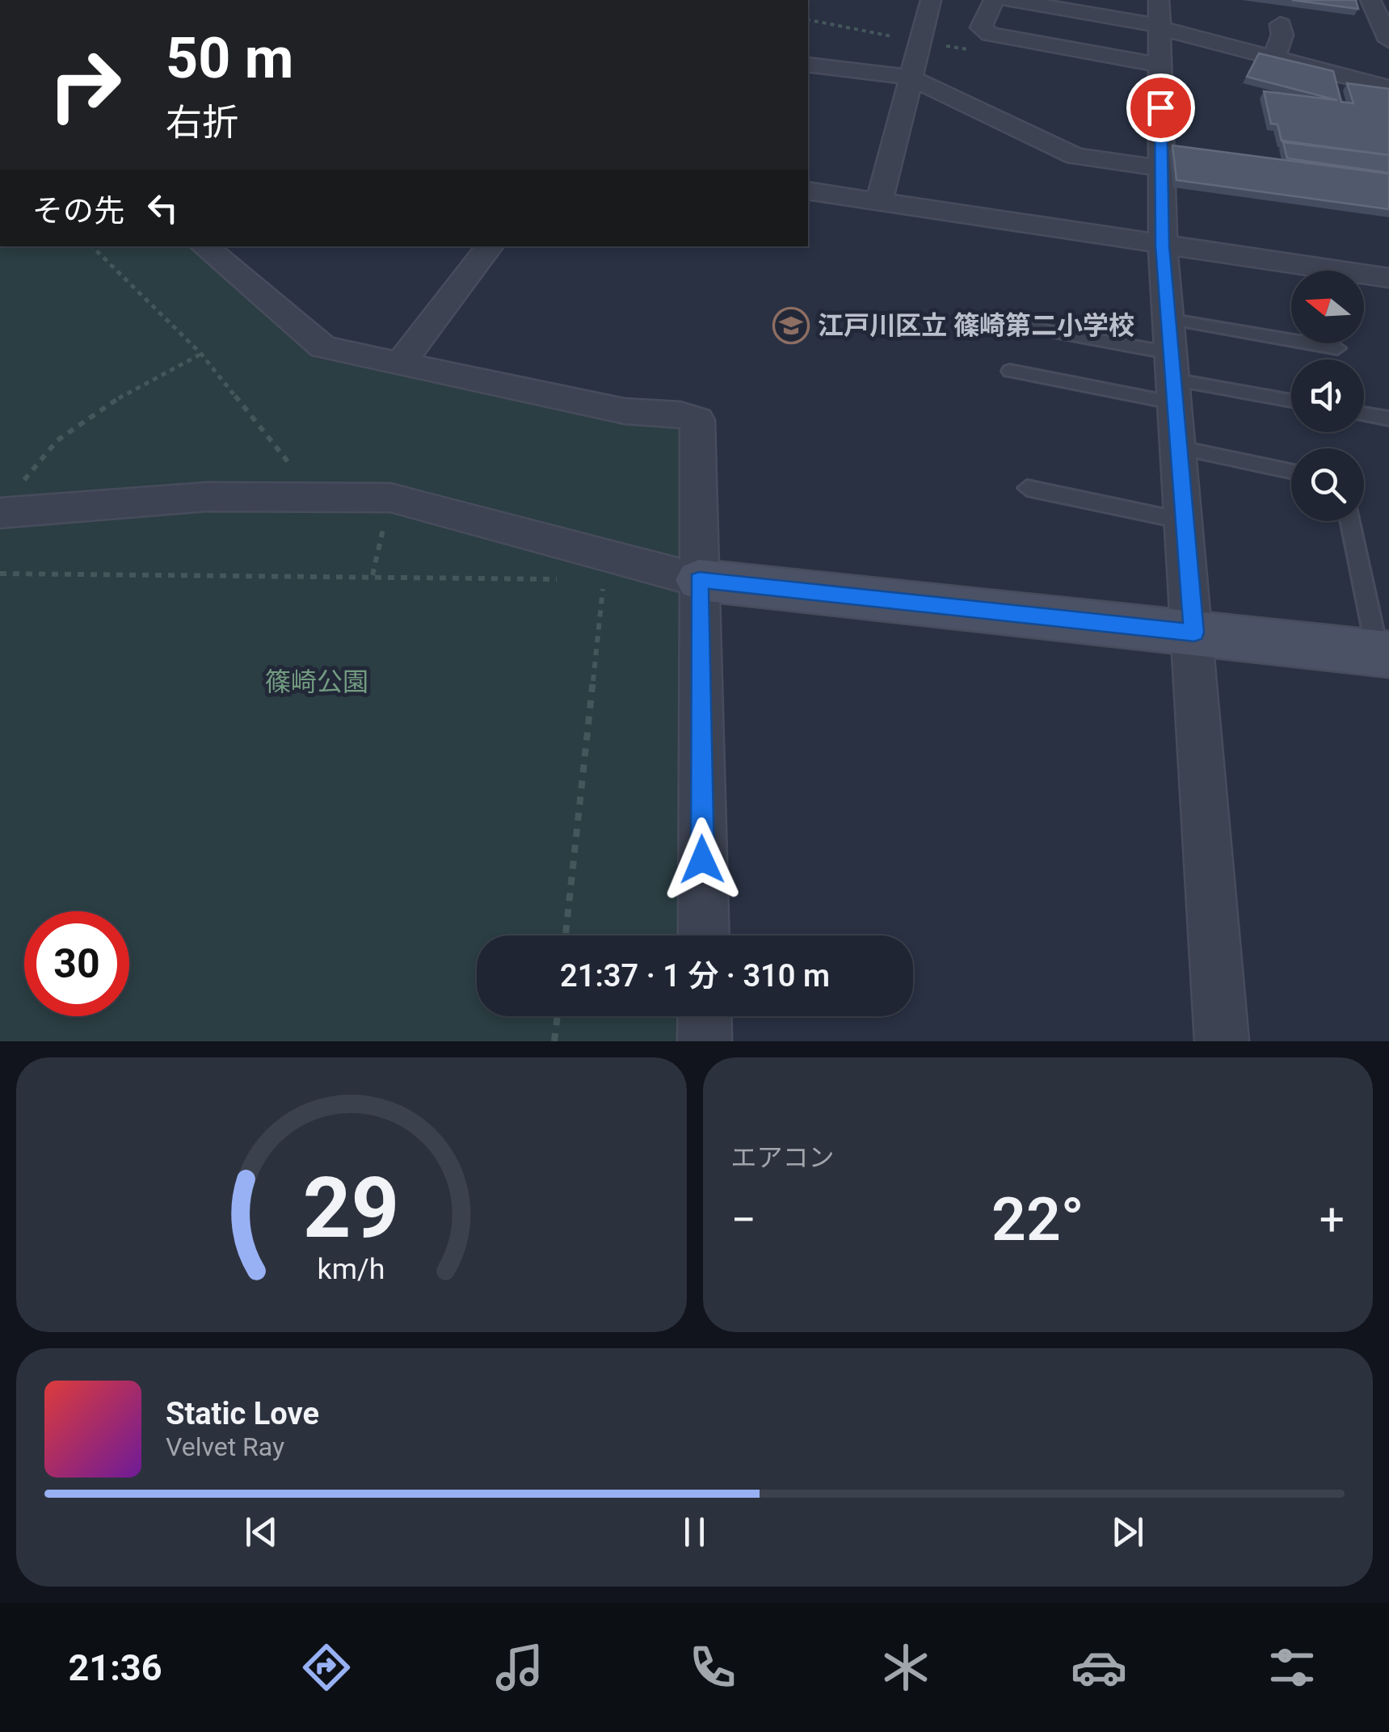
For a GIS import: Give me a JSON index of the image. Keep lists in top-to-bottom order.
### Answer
{
  "parks": ["篠崎公園"],
  "places": {
    "school or university": ["江戸川区立 篠崎第二小学校"]
  },
  "north": "left",
  "page": {
    "turn": ["50 m", "右折"],
    "then": "その先",
    "limit": "30",
    "trip": "21:37 · 1 分 · 310 m",
    "tile": "エアコン",
    "heat": ["−", "22°", "+"],
    "song": ["Static Love", "Velvet Ray"],
    "tabs": "21:36",
    "gauge": ["29", "km/h"]
  }
}
